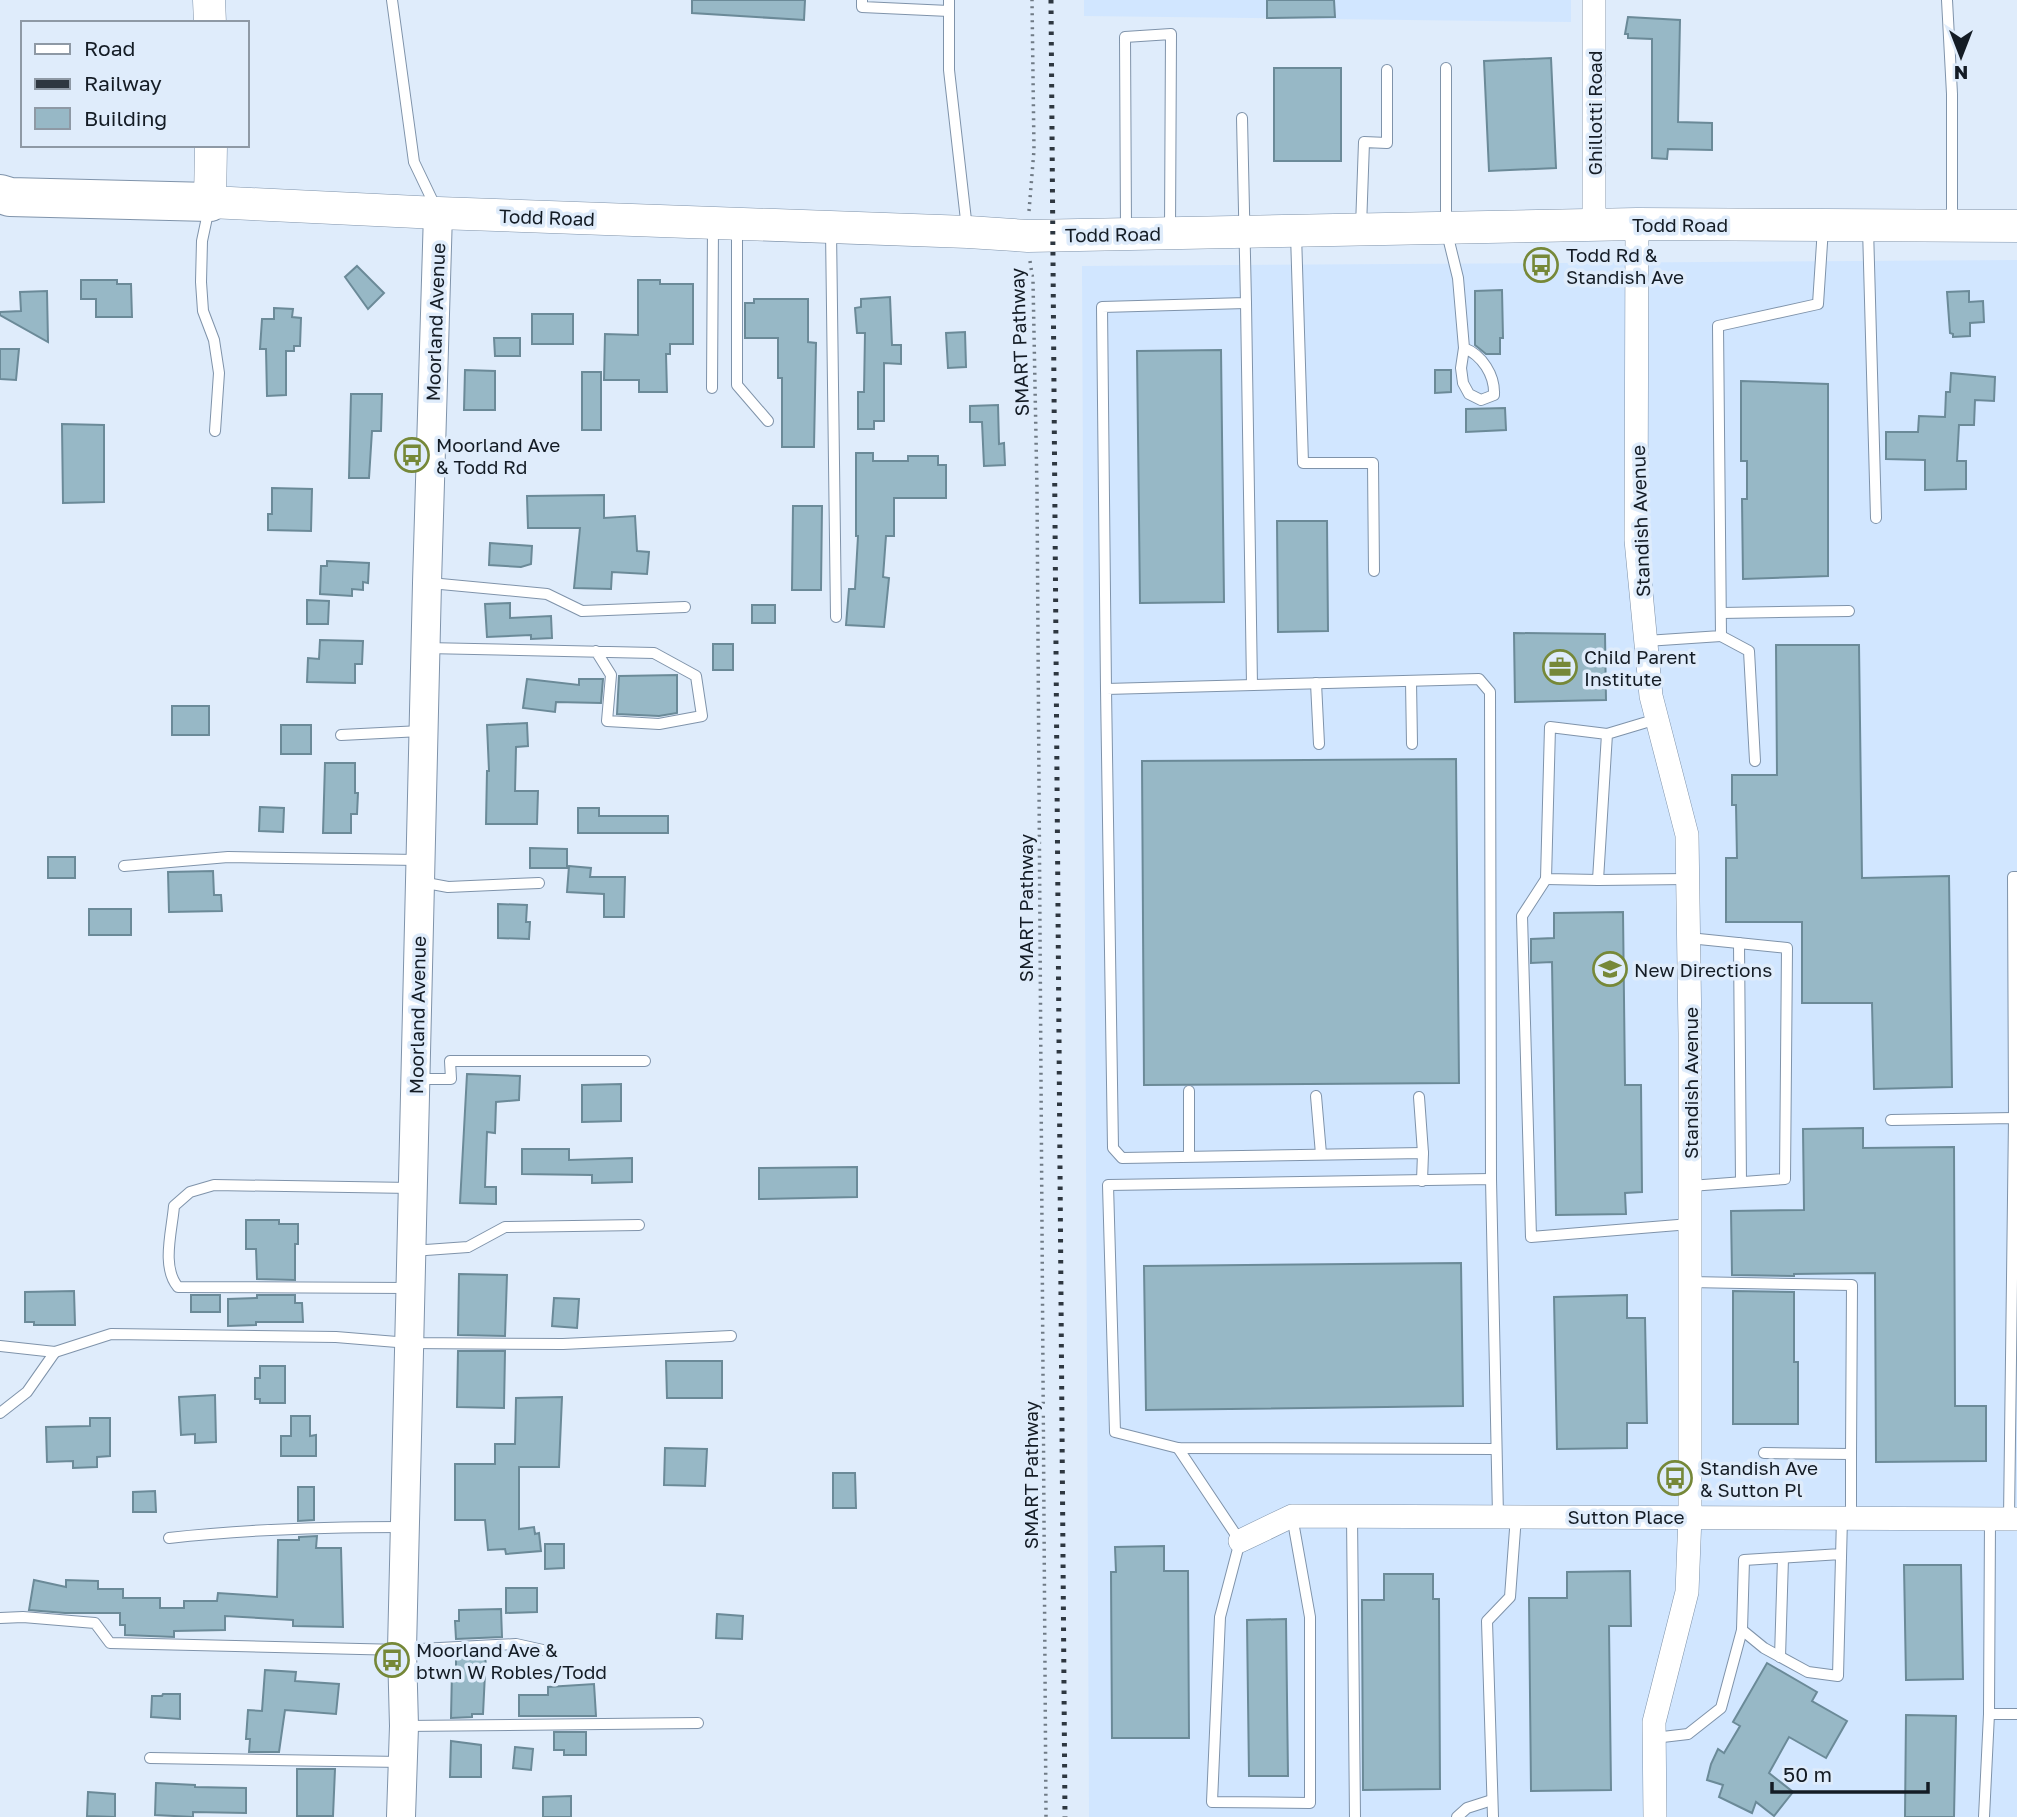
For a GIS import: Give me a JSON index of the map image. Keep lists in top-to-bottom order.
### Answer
{
  "streets": {
    "main road": ["Todd Road"],
    "street": [
      "Ghillotti Road",
      "Moorland Avenue",
      "Standish Avenue",
      "Sutton Place"
    ],
    "path": ["SMART Pathway"]
  },
  "crossings": [
    ["Ghillotti Road", "Todd Road"],
    ["Todd Road", "Moorland Avenue"],
    ["Todd Road", "SMART Pathway"],
    ["Todd Road", "Standish Avenue"],
    ["Standish Avenue", "Sutton Place"]
  ],
  "places": {
    "bus stop": [
      "Todd Rd & Standish Ave",
      "Moorland Ave & Todd Rd",
      "Standish Ave & Sutton Pl",
      "Moorland Ave & btwn W Robles/Todd"
    ],
    "office": ["Child Parent Institute"],
    "school or university": ["New Directions"]
  },
  "legend": ["Road", "Railway", "Building"],
  "scale_bar": "50 m",
  "north": "bottom"
}
